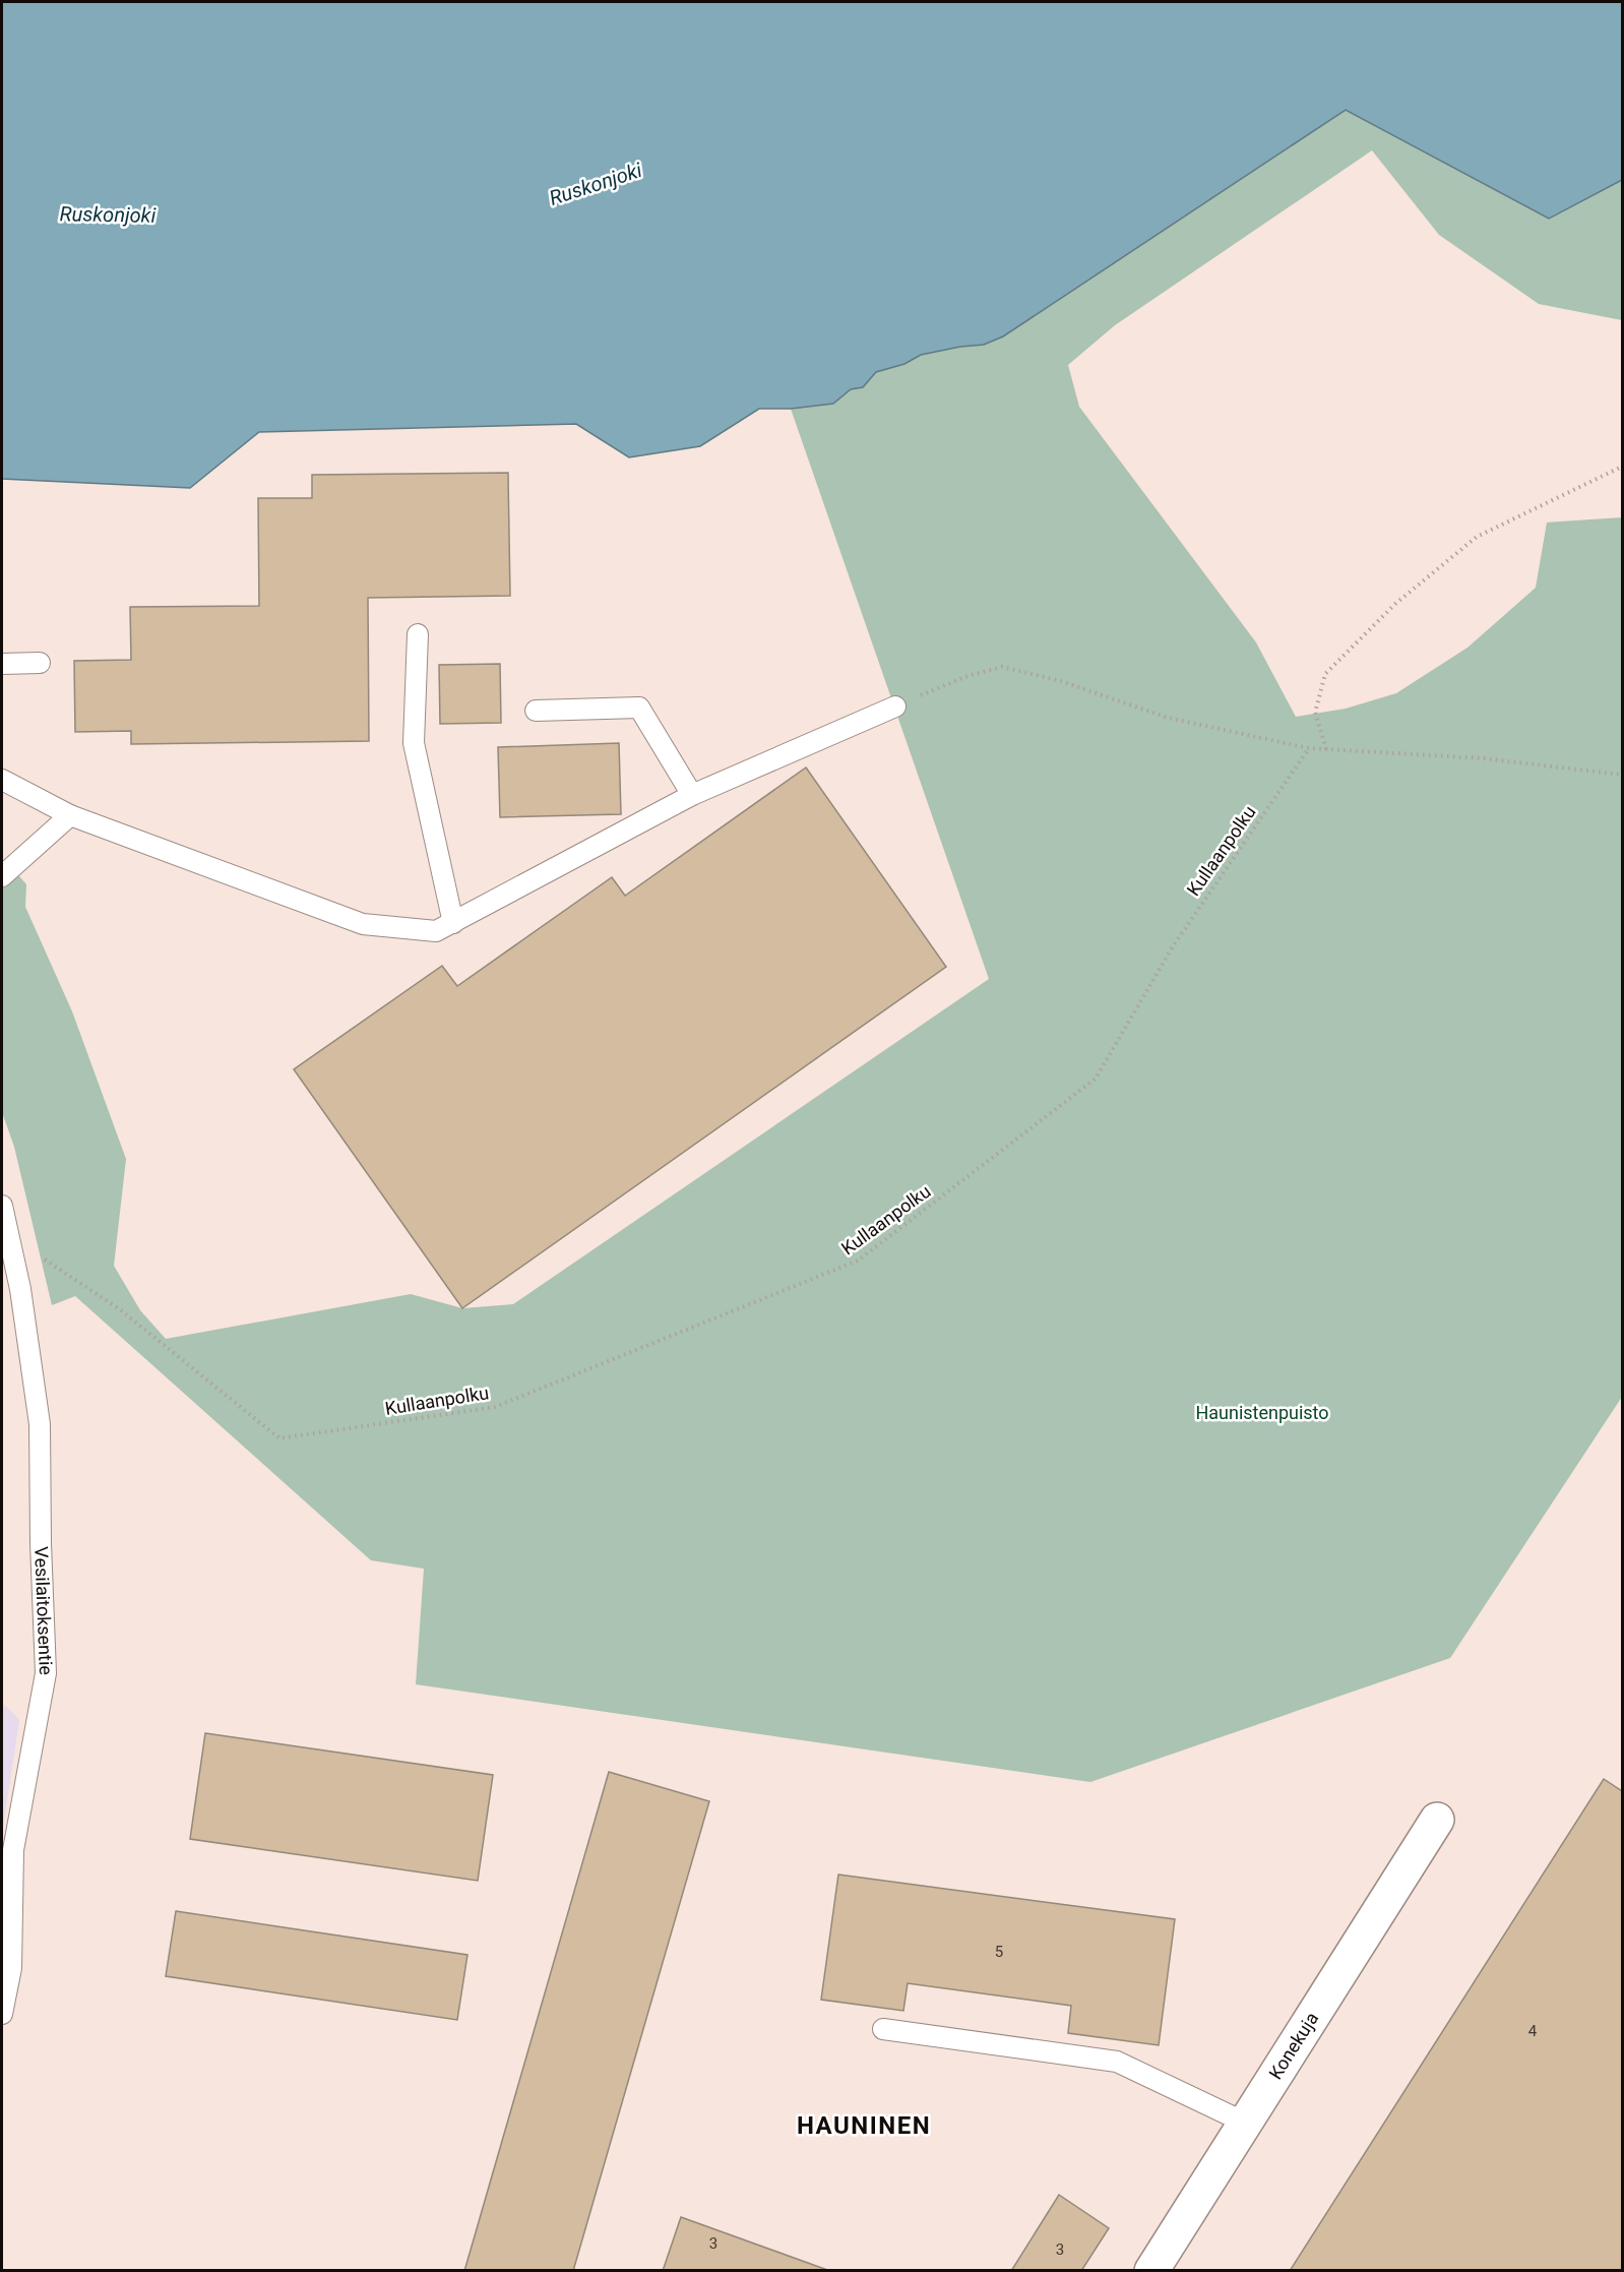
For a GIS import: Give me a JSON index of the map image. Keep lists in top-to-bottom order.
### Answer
{
  "streets": {
    "street": ["Konekuja"],
    "lane": ["Vesilaitoksentie"],
    "path": ["Kullaanpolku"]
  },
  "crossings": [
    ["Kullaanpolku", "Vesilaitoksentie"]
  ],
  "districts": ["HAUNINEN"],
  "water": ["Ruskonjoki"],
  "parks": ["Haunistenpuisto"],
  "house_numbers": [
    "5",
    "4",
    "3",
    "3"
  ]
}
